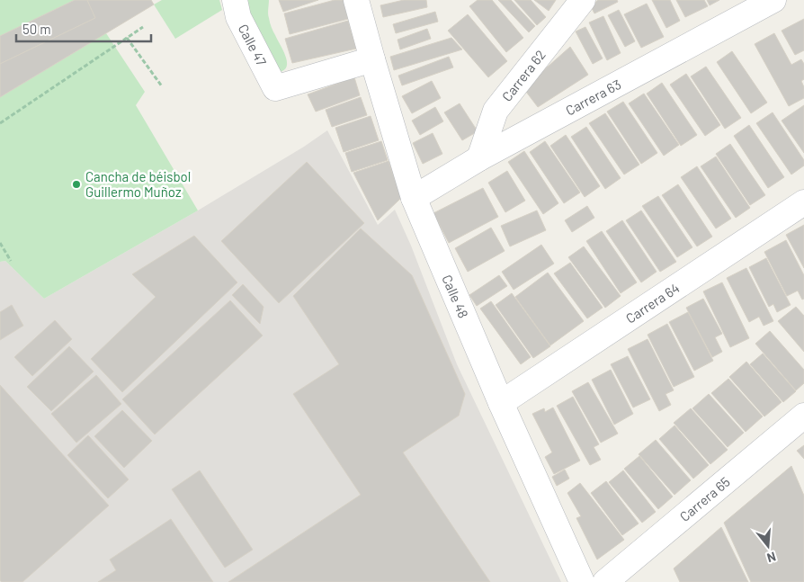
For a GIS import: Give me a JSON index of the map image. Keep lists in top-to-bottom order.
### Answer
{
  "streets": {
    "street": [
      "Calle 47",
      "Carrera 62",
      "Carrera 63",
      "Calle 48",
      "Carrera 64",
      "Carrera 65"
    ]
  },
  "crossings": [
    ["Calle 47", "Calle 48"],
    ["Carrera 62", "Carrera 63"],
    ["Carrera 63", "Calle 48"],
    ["Calle 48", "Carrera 64"]
  ],
  "places": ["Cancha de béisbol Guillermo Muñoz"],
  "scale_bar": "50 m",
  "north": "bottom"
}
